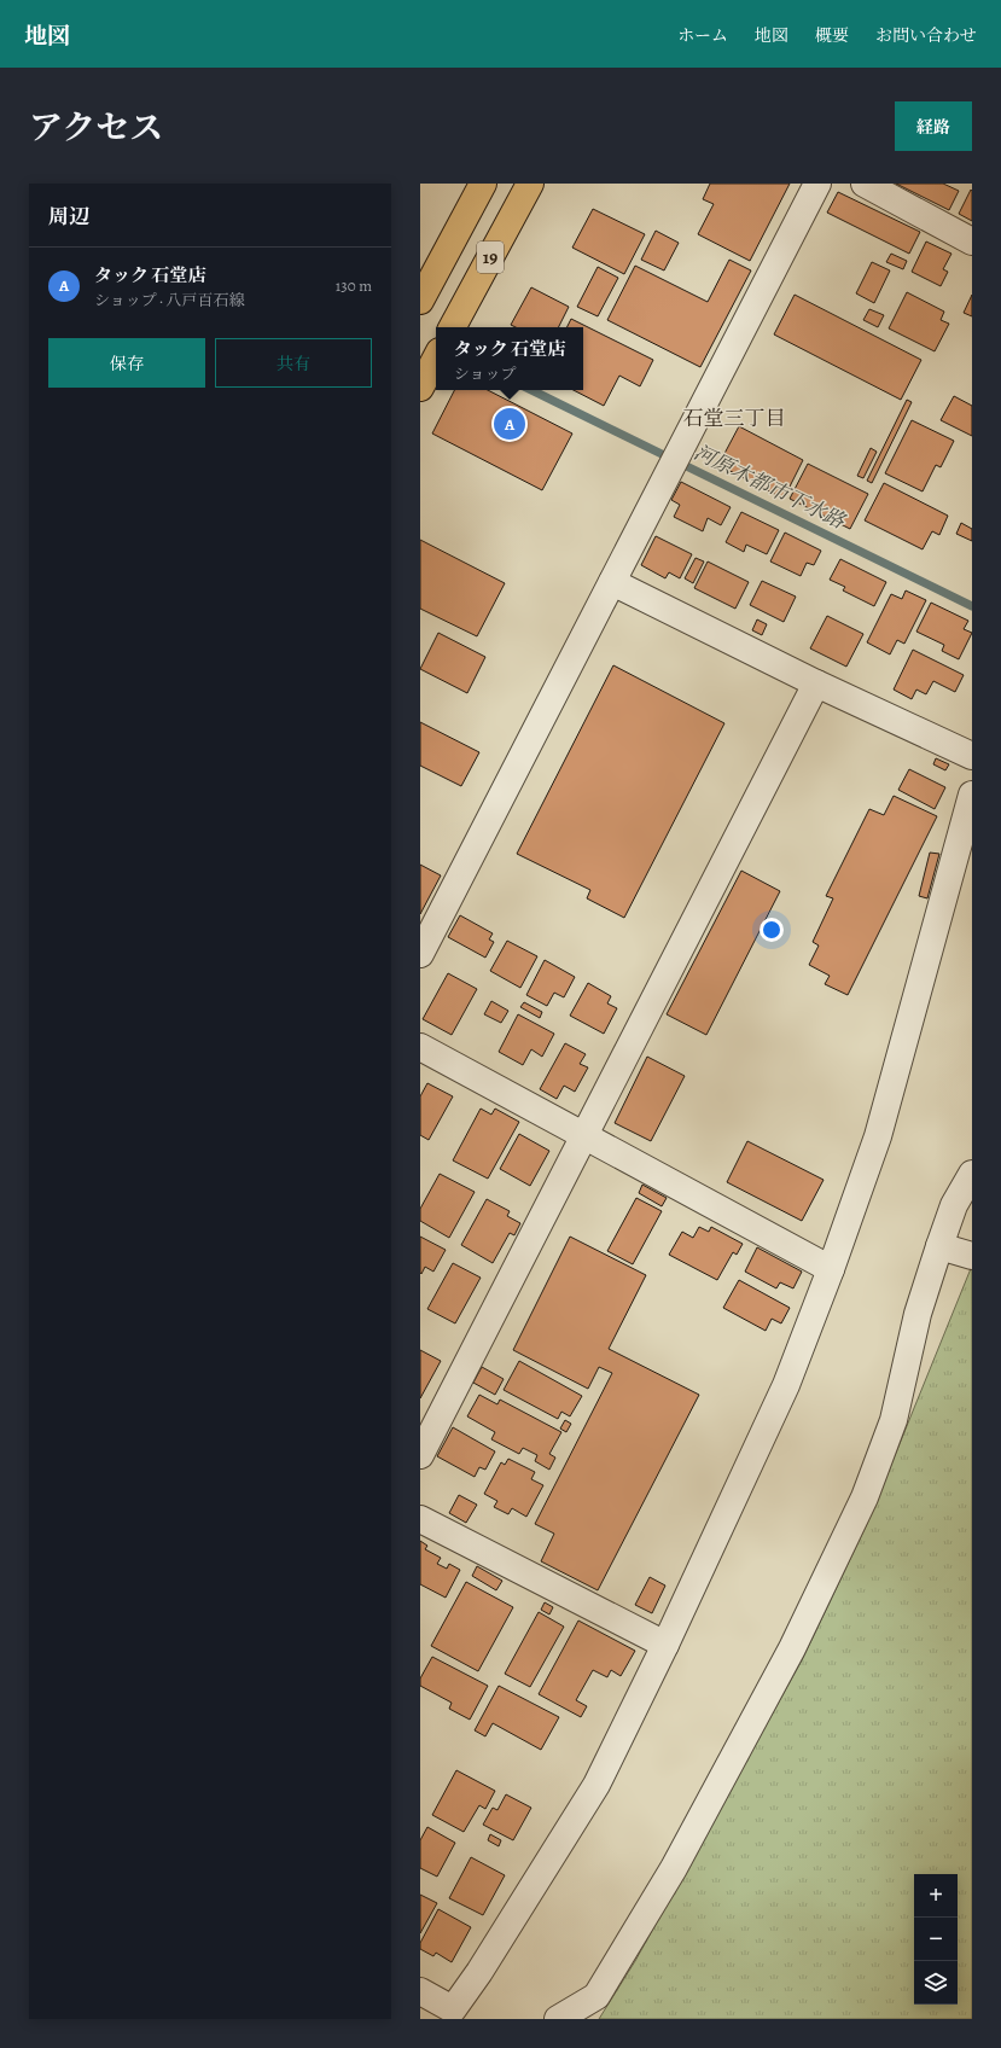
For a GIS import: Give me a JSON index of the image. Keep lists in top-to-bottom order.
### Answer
{
  "streets": {
    "main road": ["19"]
  },
  "districts": ["石堂三丁目"],
  "water": ["河原木都市下水路"],
  "page": {
    "header": "地図",
    "nav": [
      "ホーム",
      "地図",
      "概要",
      "お問い合わせ"
    ],
    "title": "アクセス",
    "buttons": [
      "経路",
      ["保存", "共有"]
    ],
    "heading": "周辺",
    "list": [
      {
        "mark": "A",
        "name": "タック 石堂店",
        "note": "ショップ · 八戸百石線",
        "value": "130 m"
      }
    ],
    "popup": ["タック 石堂店", "ショップ"],
    "pins": "A",
    "map_buttons": ["+", "−"]
  }
}
